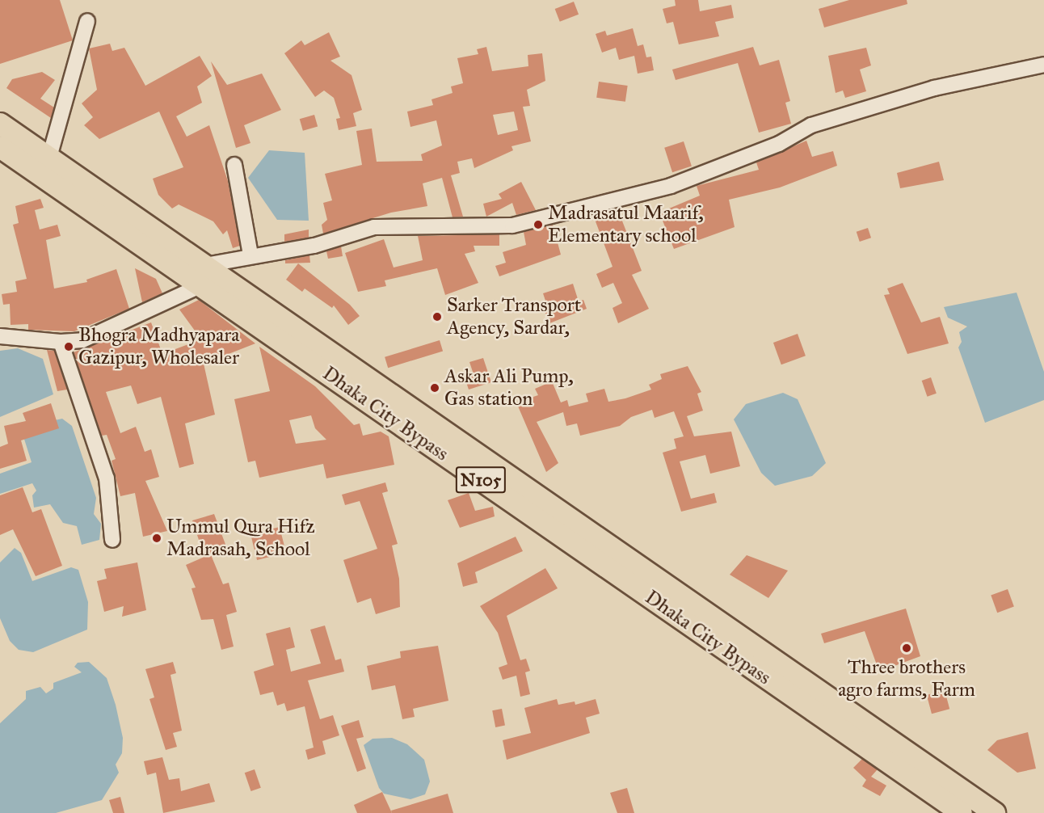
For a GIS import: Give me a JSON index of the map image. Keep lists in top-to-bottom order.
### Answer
{
  "streets": {
    "highway": ["Dhaka City Bypass", "N105"]
  },
  "places": [
    "Madrasatul Maarif, Elementary school",
    "Sarker Transport Agency, Sardar,",
    "Bhogra Madhyapara Gazipur, Wholesaler",
    "Askar Ali Pump, Gas station",
    "Ummul Qura Hifz Madrasah, School",
    "Three brothers agro farms, Farm"
  ]
}
